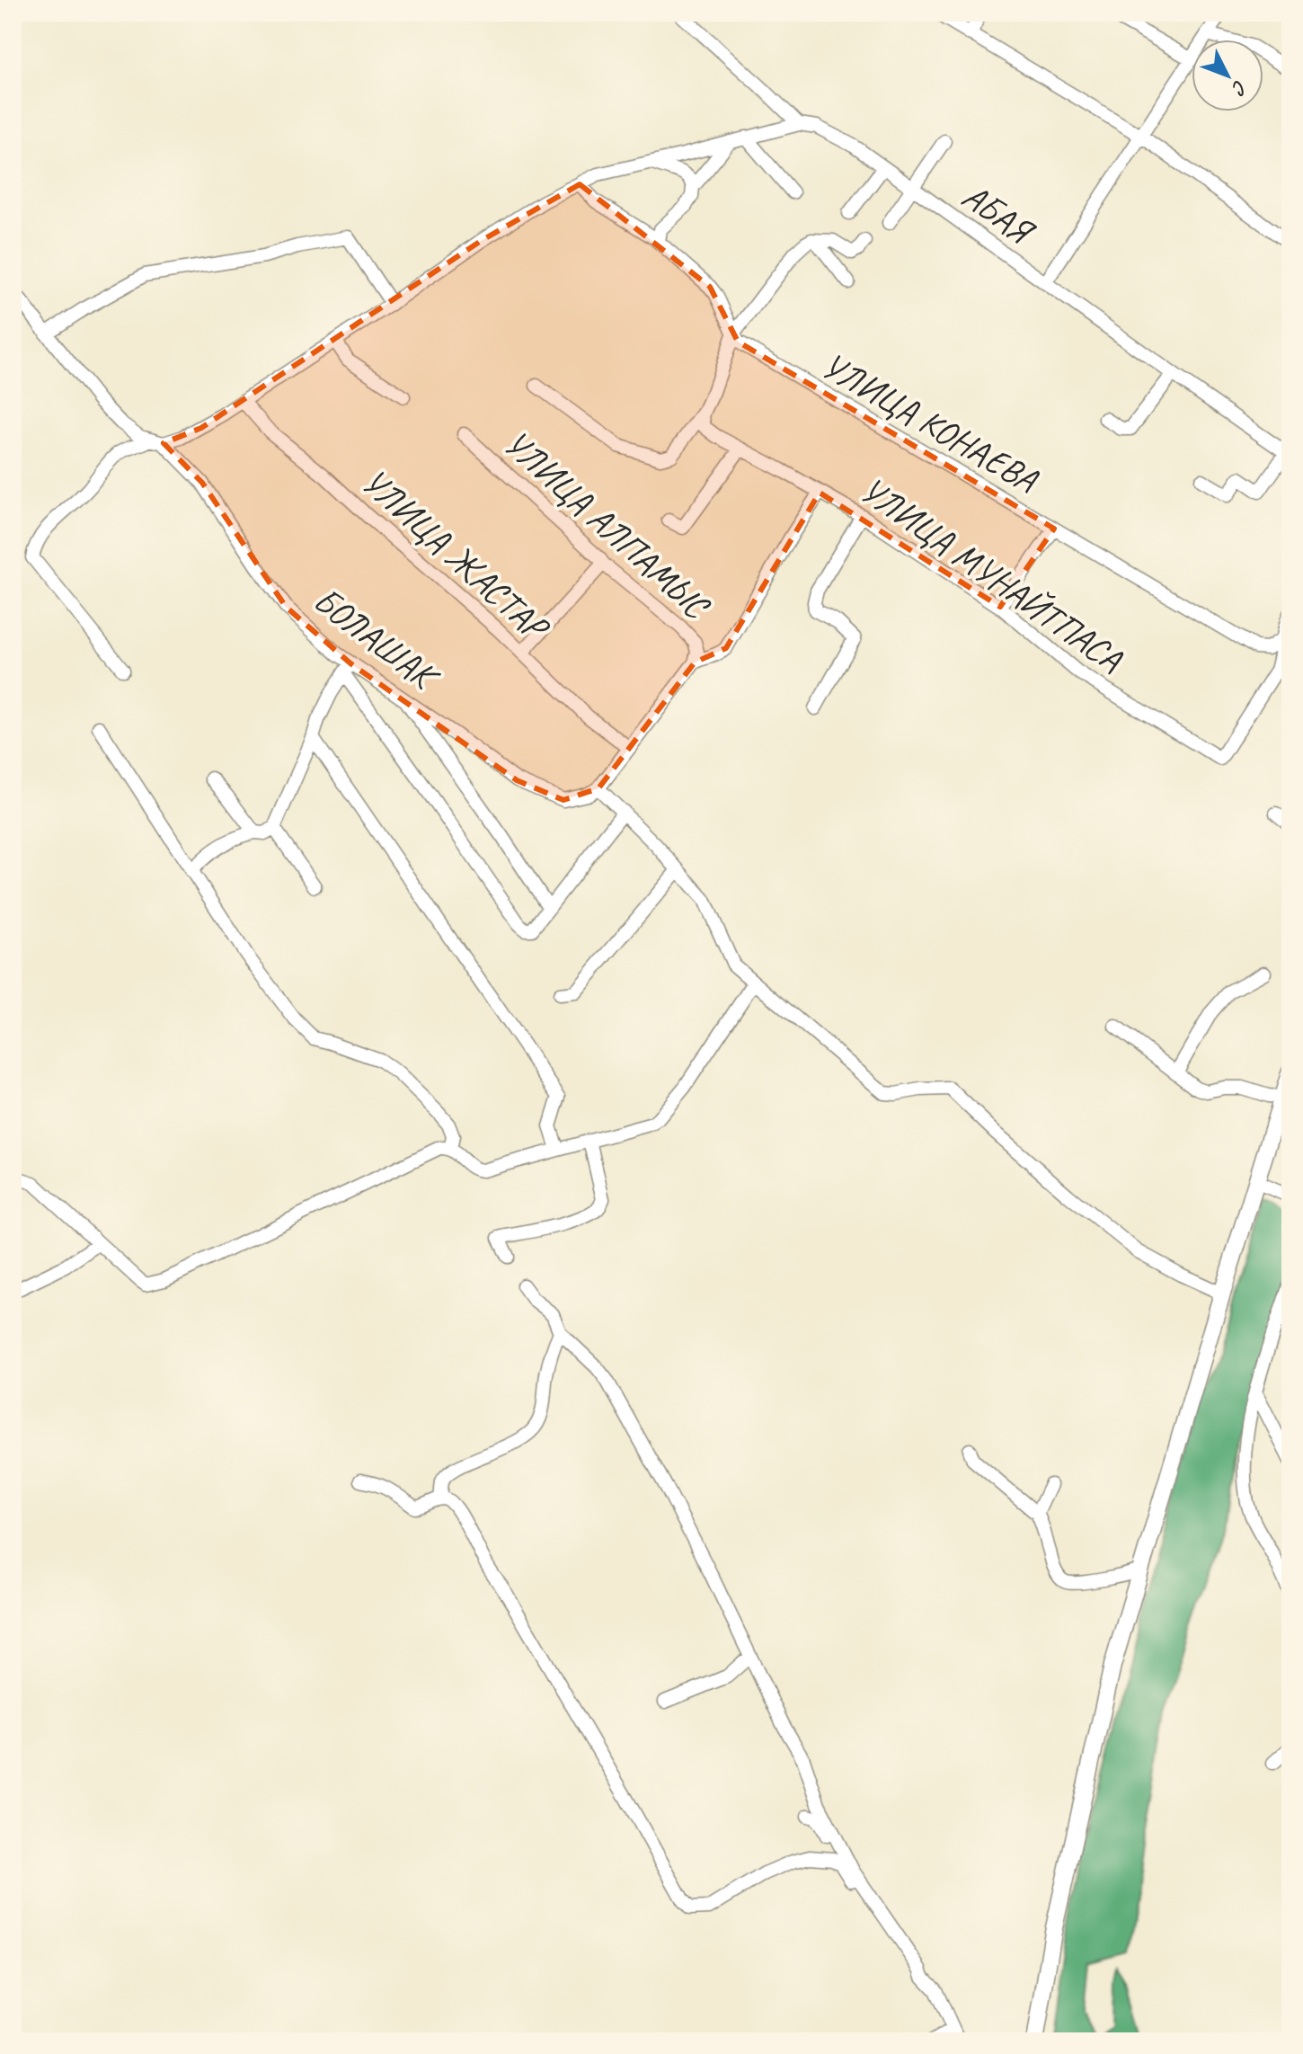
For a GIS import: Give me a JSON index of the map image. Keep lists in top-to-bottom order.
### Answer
{
  "streets": {
    "street": [
      "АБАЯ",
      "УЛИЦА КОНАЕВА",
      "УЛИЦА АЛПАМЫС",
      "УЛИЦА ЖАСТАР",
      "УЛИЦА МУНАЙТПАСА",
      "БОЛАШАК"
    ]
  },
  "crossings": [
    ["УЛИЦА КОНАЕВА", "УЛИЦА МУНАЙТПАСА"]
  ],
  "north": "bottom right"
}
